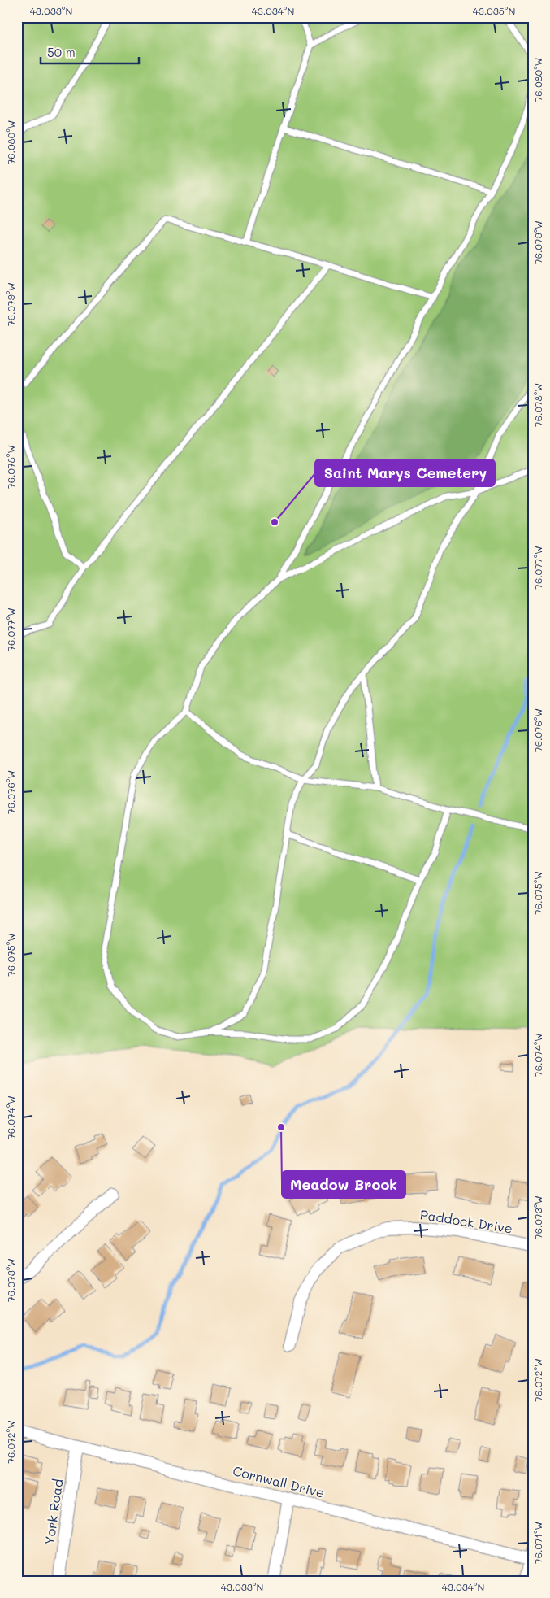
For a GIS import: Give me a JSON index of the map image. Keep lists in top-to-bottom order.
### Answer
{
  "streets": {
    "street": ["Paddock Drive", "Cornwall Drive", "York Road"]
  },
  "crossings": [
    ["Cornwall Drive", "York Road"]
  ],
  "places": ["Saint Marys Cemetery", "Meadow Brook"],
  "scale_bar": "50 m",
  "coordinates": [
    "43.033°N",
    "43.034°N",
    "43.035°N",
    "76.080°W",
    "76.079°W",
    "76.078°W",
    "76.077°W",
    "76.076°W",
    "76.075°W",
    "76.074°W",
    "76.073°W",
    "76.072°W",
    "76.071°W"
  ]
}
